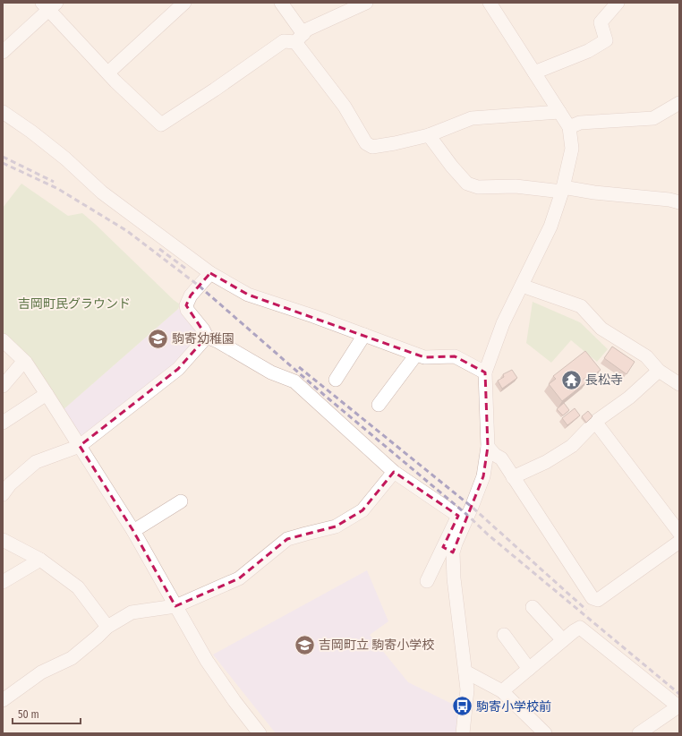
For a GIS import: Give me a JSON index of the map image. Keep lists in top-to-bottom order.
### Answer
{
  "parks": ["吉岡町民グラウンド"],
  "places": {
    "school or university": ["駒寄幼稚園", "吉岡町立 駒寄小学校"],
    "temple": ["長松寺"],
    "bus stop": ["駒寄小学校前"]
  },
  "scale_bar": "50 m"
}
